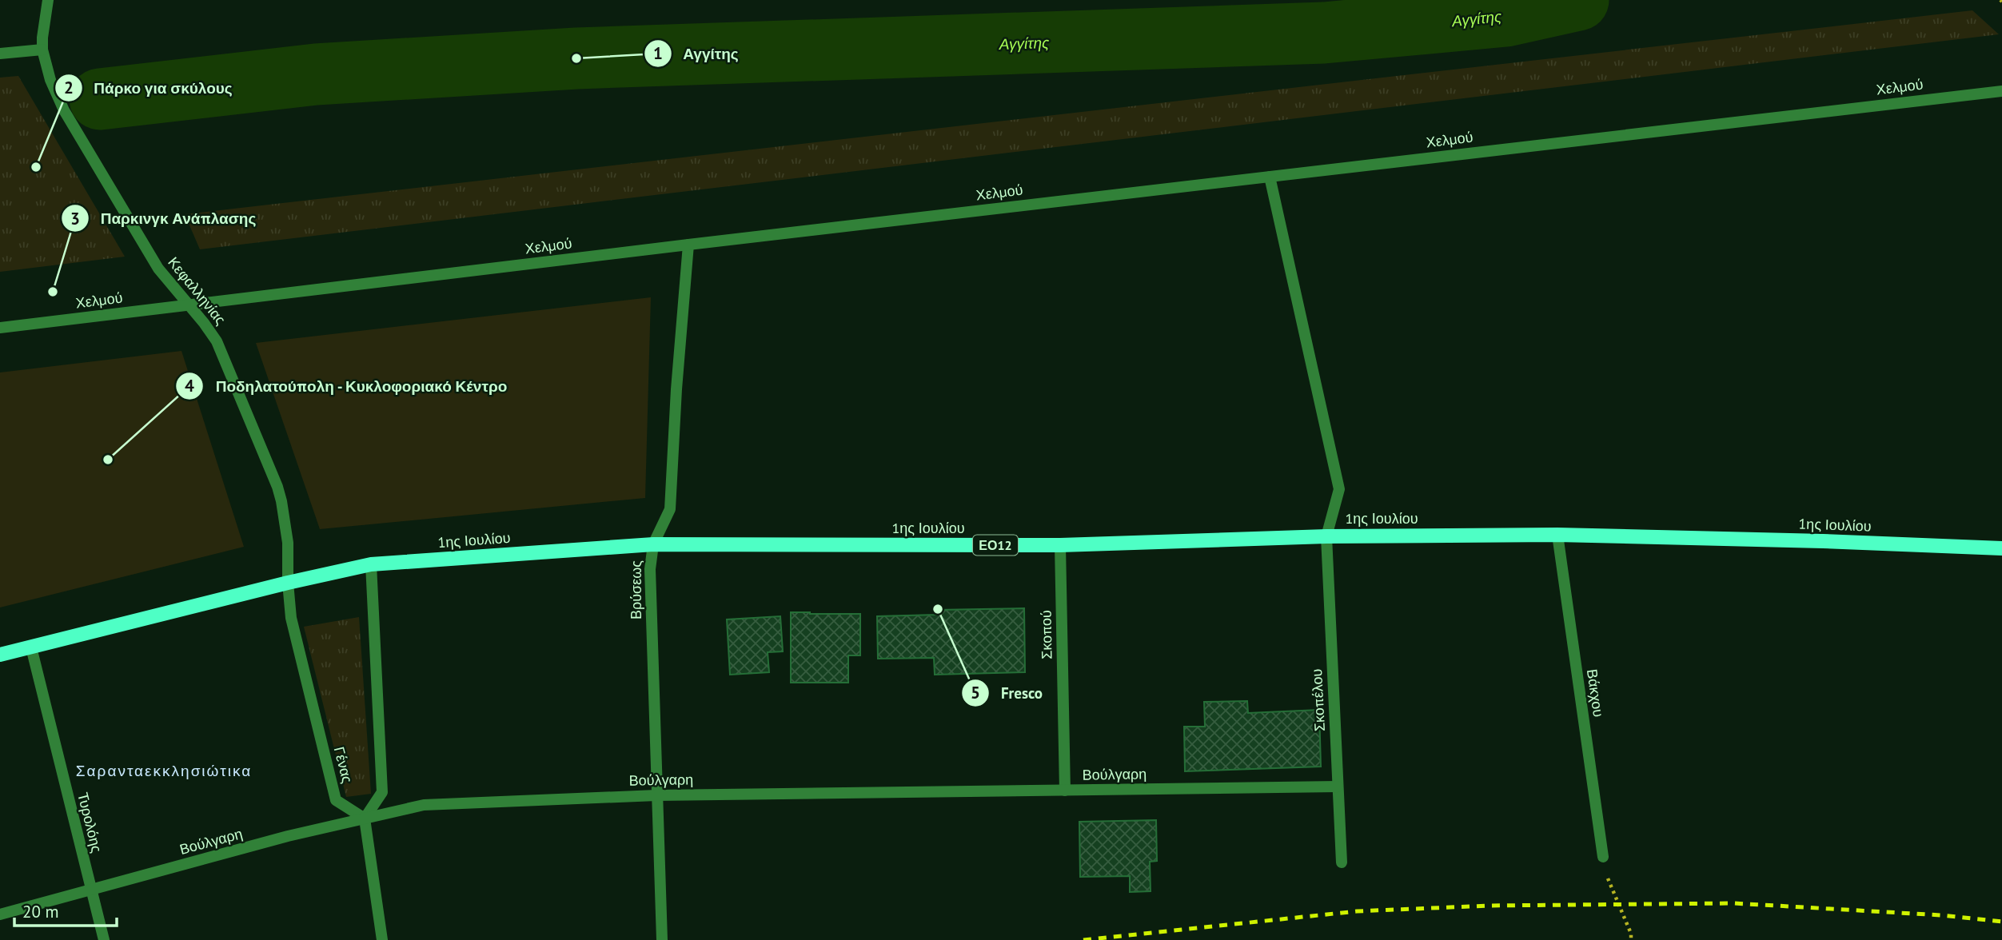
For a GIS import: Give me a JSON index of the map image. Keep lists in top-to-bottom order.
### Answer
{
  "streets": {
    "main road": ["1ης Ιουλίου", "ΕΟ12"],
    "street": [
      "Χελμού",
      "Κεφαλληνίας",
      "Βρύσεως",
      "Σκοπού",
      "Βάκχου",
      "Σκοπέλου",
      "Γένας",
      "Βούλγαρη",
      "Τυρολόης"
    ]
  },
  "crossings": [
    ["Χελμού", "Κεφαλληνίας"],
    ["Χελμού", "Βρύσεως"],
    ["Χελμού", "Σκοπέλου"],
    ["Κεφαλληνίας", "1ης Ιουλίου"],
    ["Κεφαλληνίας", "Γένας"],
    ["1ης Ιουλίου", "Βρύσεως"],
    ["1ης Ιουλίου", "Σκοπού"],
    ["1ης Ιουλίου", "Βάκχου"],
    ["1ης Ιουλίου", "Σκοπέλου"],
    ["1ης Ιουλίου", "Γένας"],
    ["1ης Ιουλίου", "Τυρολόης"],
    ["Βρύσεως", "Βούλγαρη"],
    ["Σκοπού", "Βούλγαρη"],
    ["Σκοπέλου", "Βούλγαρη"],
    ["Γένας", "Βούλγαρη"],
    ["Βούλγαρη", "Τυρολόης"]
  ],
  "districts": ["Σαρανταεκκλησιώτικα"],
  "water": ["Αγγίτης"],
  "places": [
    "Αγγίτης",
    "Πάρκο για σκύλους",
    "Παρκινγκ Ανάπλασης",
    "Ποδηλατούπολη - Κυκλοφοριακό Κέντρο",
    "Fresco"
  ],
  "scale_bar": "20 m"
}
